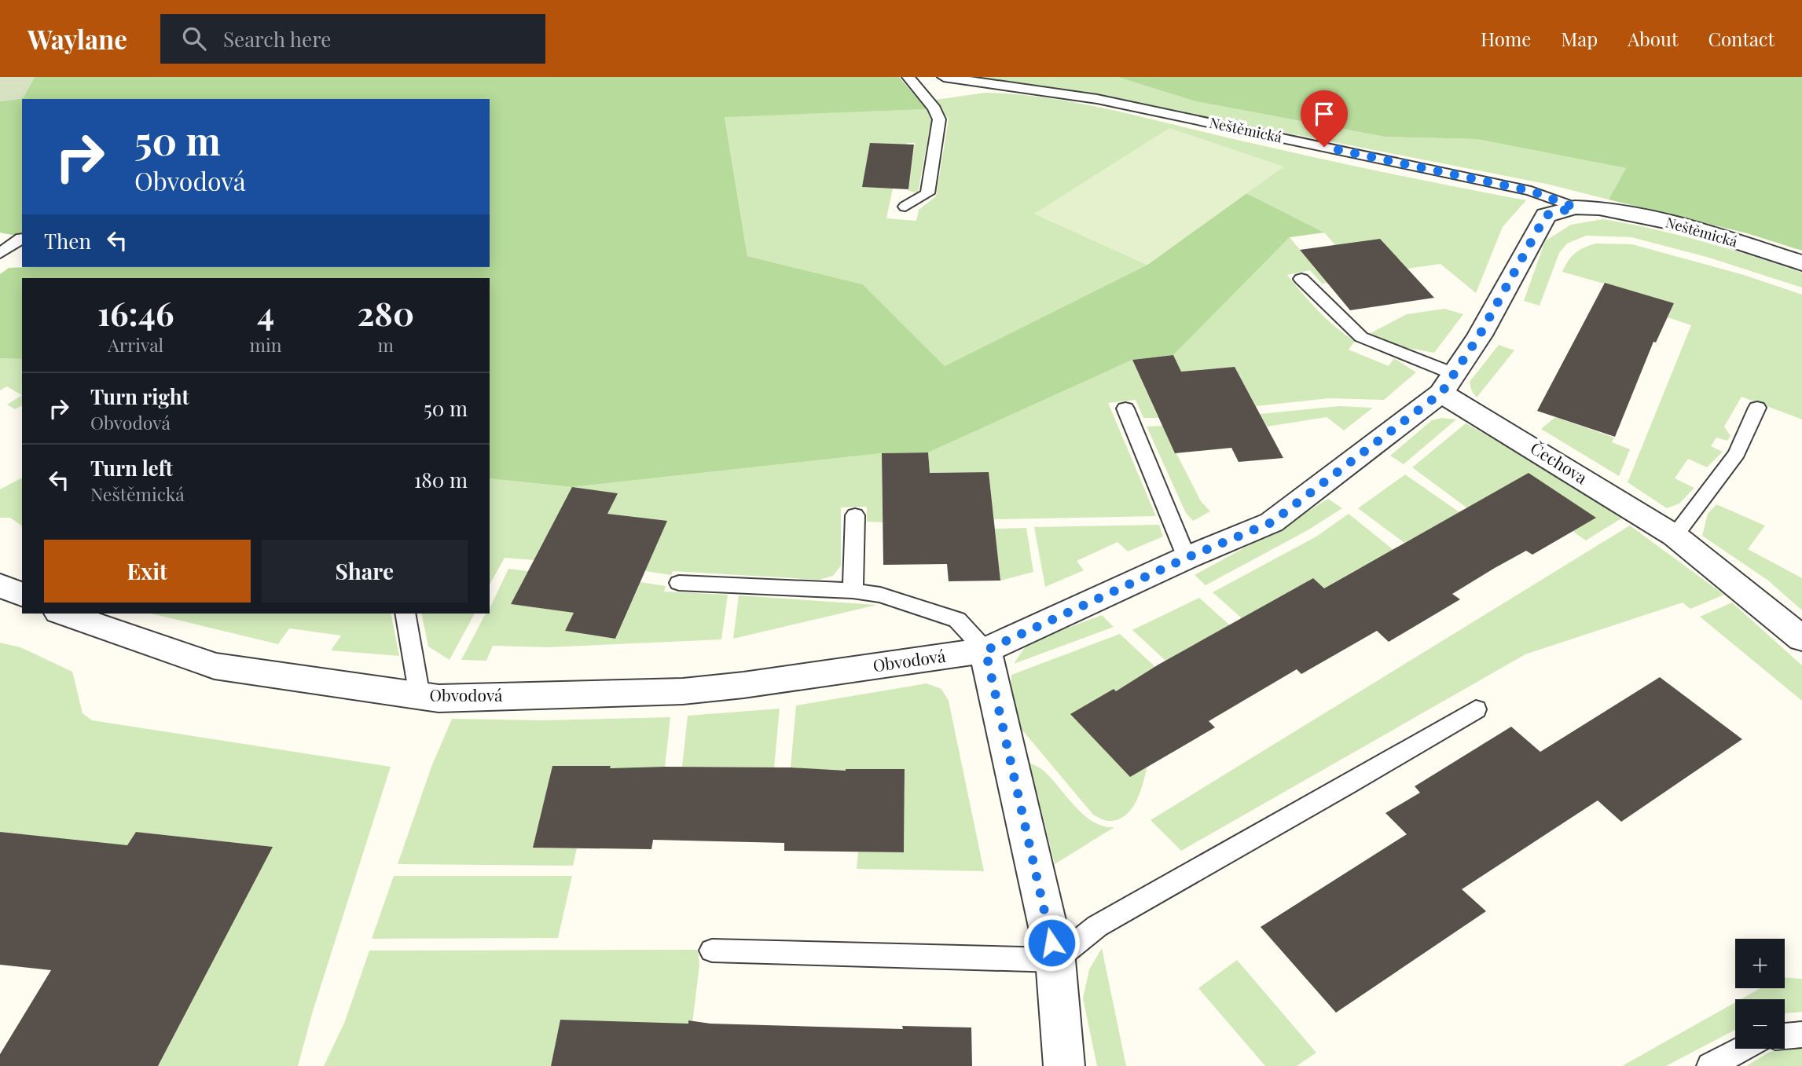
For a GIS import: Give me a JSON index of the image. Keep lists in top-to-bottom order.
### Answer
{
  "streets": {
    "street": ["Neštěmická", "Čechova", "Obvodová"]
  },
  "crossings": [
    ["Neštěmická", "Obvodová"],
    ["Čechova", "Obvodová"]
  ],
  "page": {
    "header": "Waylane",
    "search": "Search here",
    "nav": [
      "Home",
      "Map",
      "About",
      "Contact"
    ],
    "turn": ["50 m", "Obvodová"],
    "then": "Then",
    "eta": [
      "16:46",
      "Arrival",
      "4",
      "min",
      "280",
      "m"
    ],
    "list": [
      {
        "name": "Turn right",
        "note": "Obvodová",
        "value": "50 m"
      },
      {
        "name": "Turn left",
        "note": "Neštěmická",
        "value": "180 m"
      }
    ],
    "buttons": ["Exit", "Share"],
    "map_buttons": ["+", "−"]
  }
}
